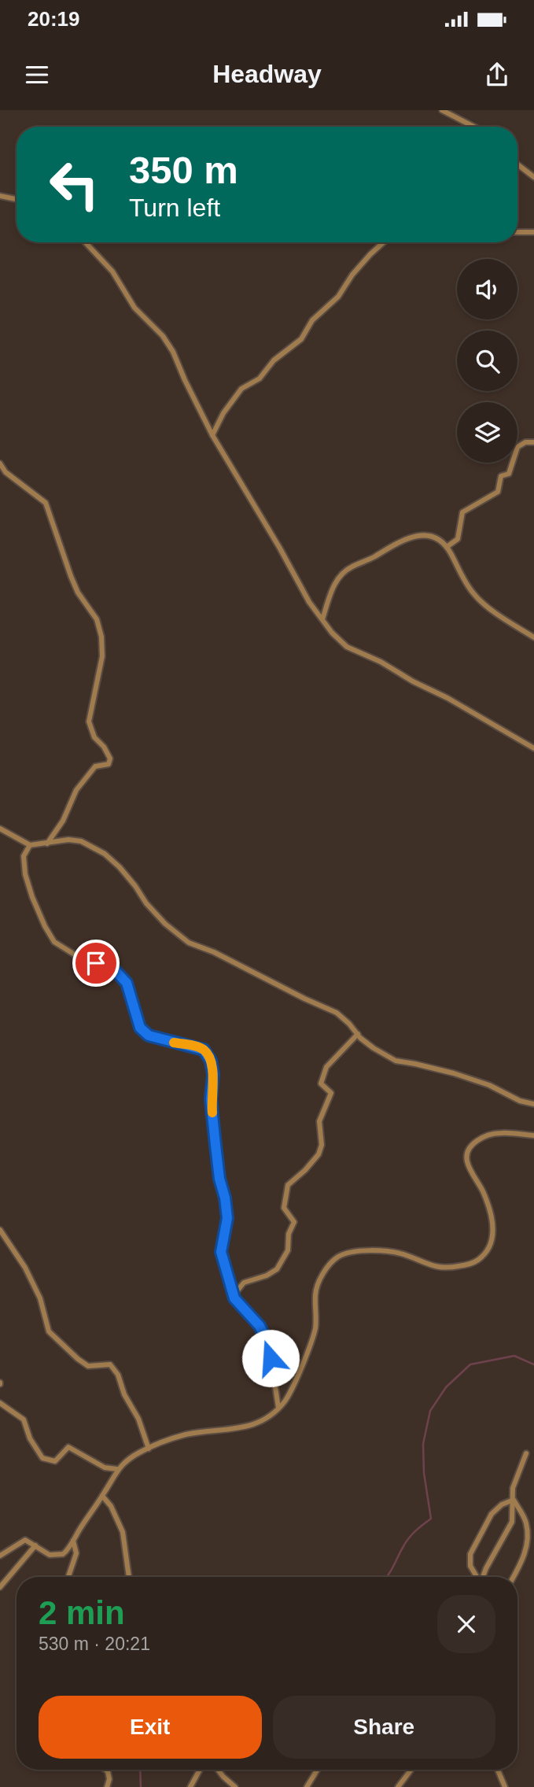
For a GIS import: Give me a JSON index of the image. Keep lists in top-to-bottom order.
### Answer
{
  "page": {
    "status": "20:19",
    "header": "Headway",
    "turn": ["350 m", "Turn left"],
    "heading": ["2 min", "530 m · 20:21"],
    "buttons": ["Exit", "Share"]
  }
}
